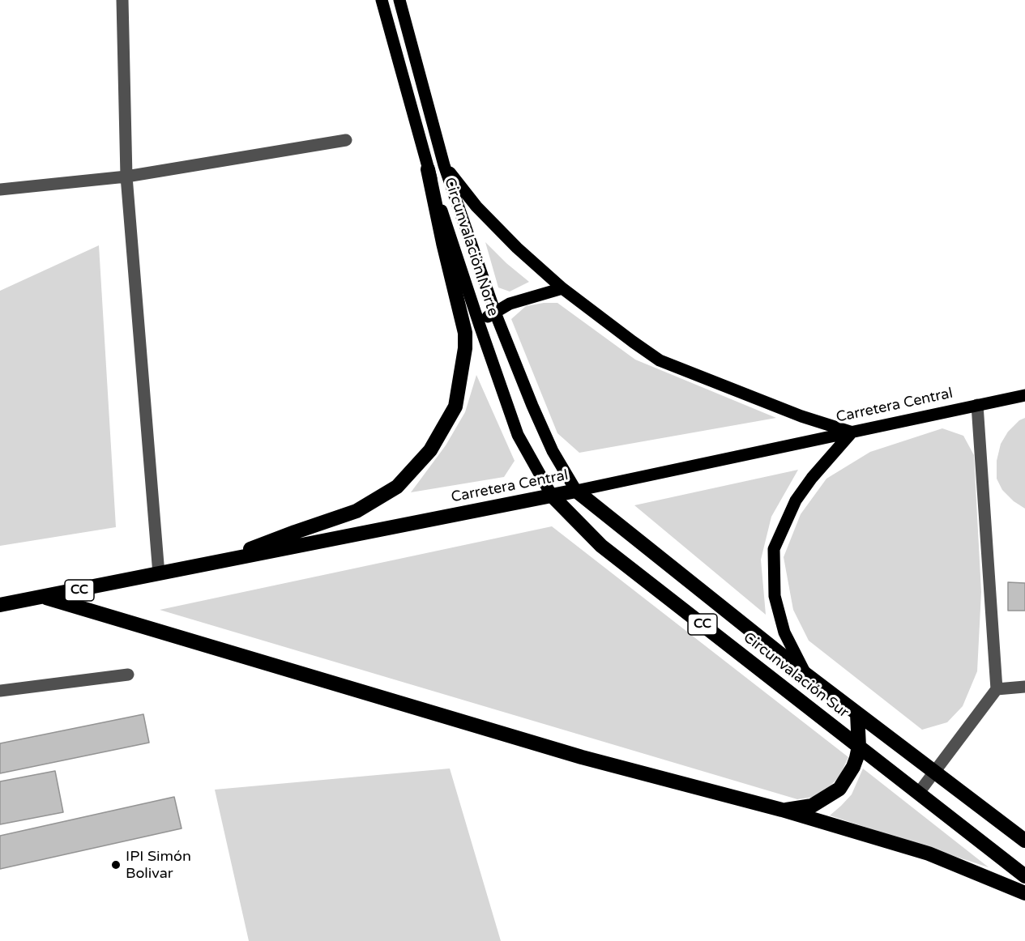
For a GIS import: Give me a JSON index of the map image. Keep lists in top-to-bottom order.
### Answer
{
  "streets": {
    "highway": ["Carretera Central", "CC", "Circunvalación Sur"],
    "main road": ["Circunvalación Norte"]
  },
  "crossings": [
    ["Circunvalación Norte", "Carretera Central"],
    ["Circunvalación Norte", "Circunvalación Sur"],
    ["Carretera Central", "Circunvalación Sur"]
  ],
  "places": ["IPI Simón Bolivar"]
}
